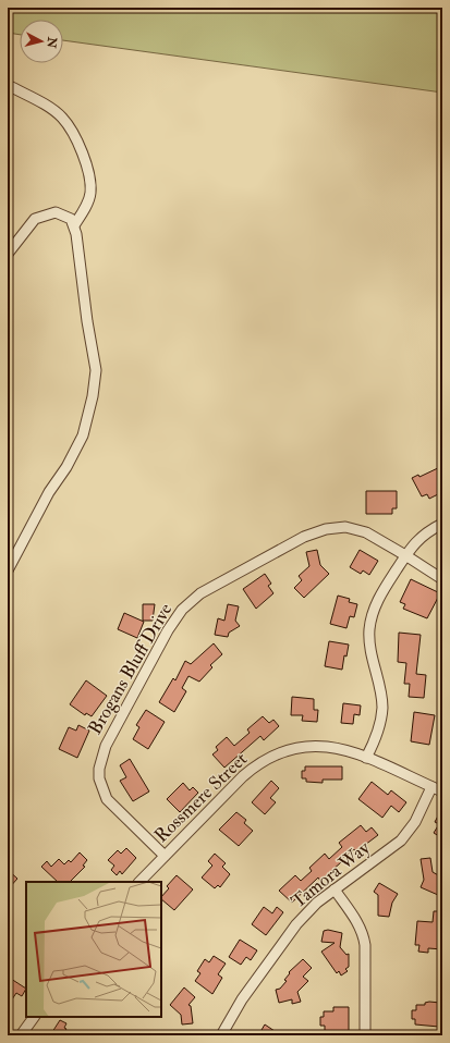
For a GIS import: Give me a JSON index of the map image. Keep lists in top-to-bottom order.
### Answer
{
  "streets": {
    "street": ["Brogans Bluff Drive", "Rossmere Street", "Tamora Way"]
  },
  "crossings": [
    ["Brogans Bluff Drive", "Rossmere Street"],
    ["Rossmere Street", "Tamora Way"]
  ],
  "north": "right"
}
